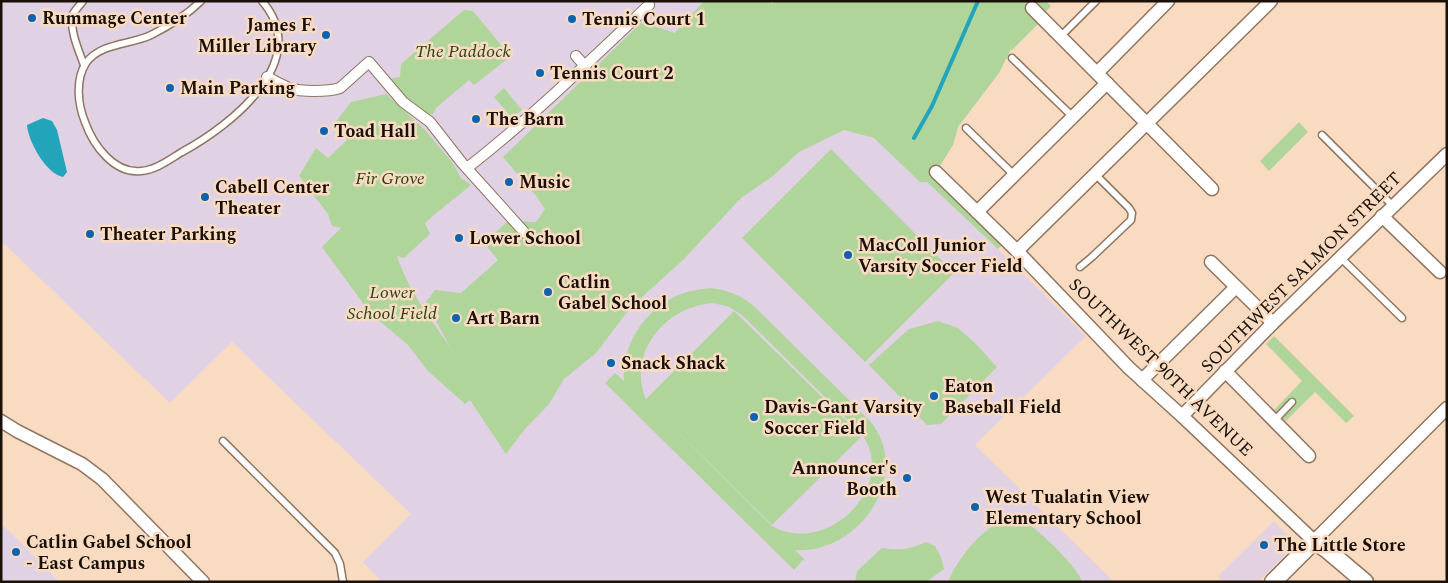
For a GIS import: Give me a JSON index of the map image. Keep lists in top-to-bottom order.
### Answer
{
  "streets": {
    "street": ["SOUTHWEST SALMON STREET", "SOUTHWEST 90TH AVENUE"]
  },
  "crossings": [
    ["SOUTHWEST SALMON STREET", "SOUTHWEST 90TH AVENUE"]
  ],
  "parks": ["The Paddock", "Fir Grove", "Lower School Field"],
  "places": [
    "Rummage Center",
    "Tennis Court 1",
    "James F. Miller Library",
    "Tennis Court 2",
    "Main Parking",
    "The Barn",
    "Toad Hall",
    "Music",
    "Cabell Center Theater",
    "Theater Parking",
    "Lower School",
    "MacColl Junior Varsity Soccer Field",
    "Catlin Gabel School",
    "Art Barn",
    "Snack Shack",
    "Eaton Baseball Field",
    "Davis-Gant Varsity Soccer Field",
    "Announcer's Booth",
    "West Tualatin View Elementary School",
    "The Little Store",
    "Catlin Gabel School - East Campus"
  ]
}
